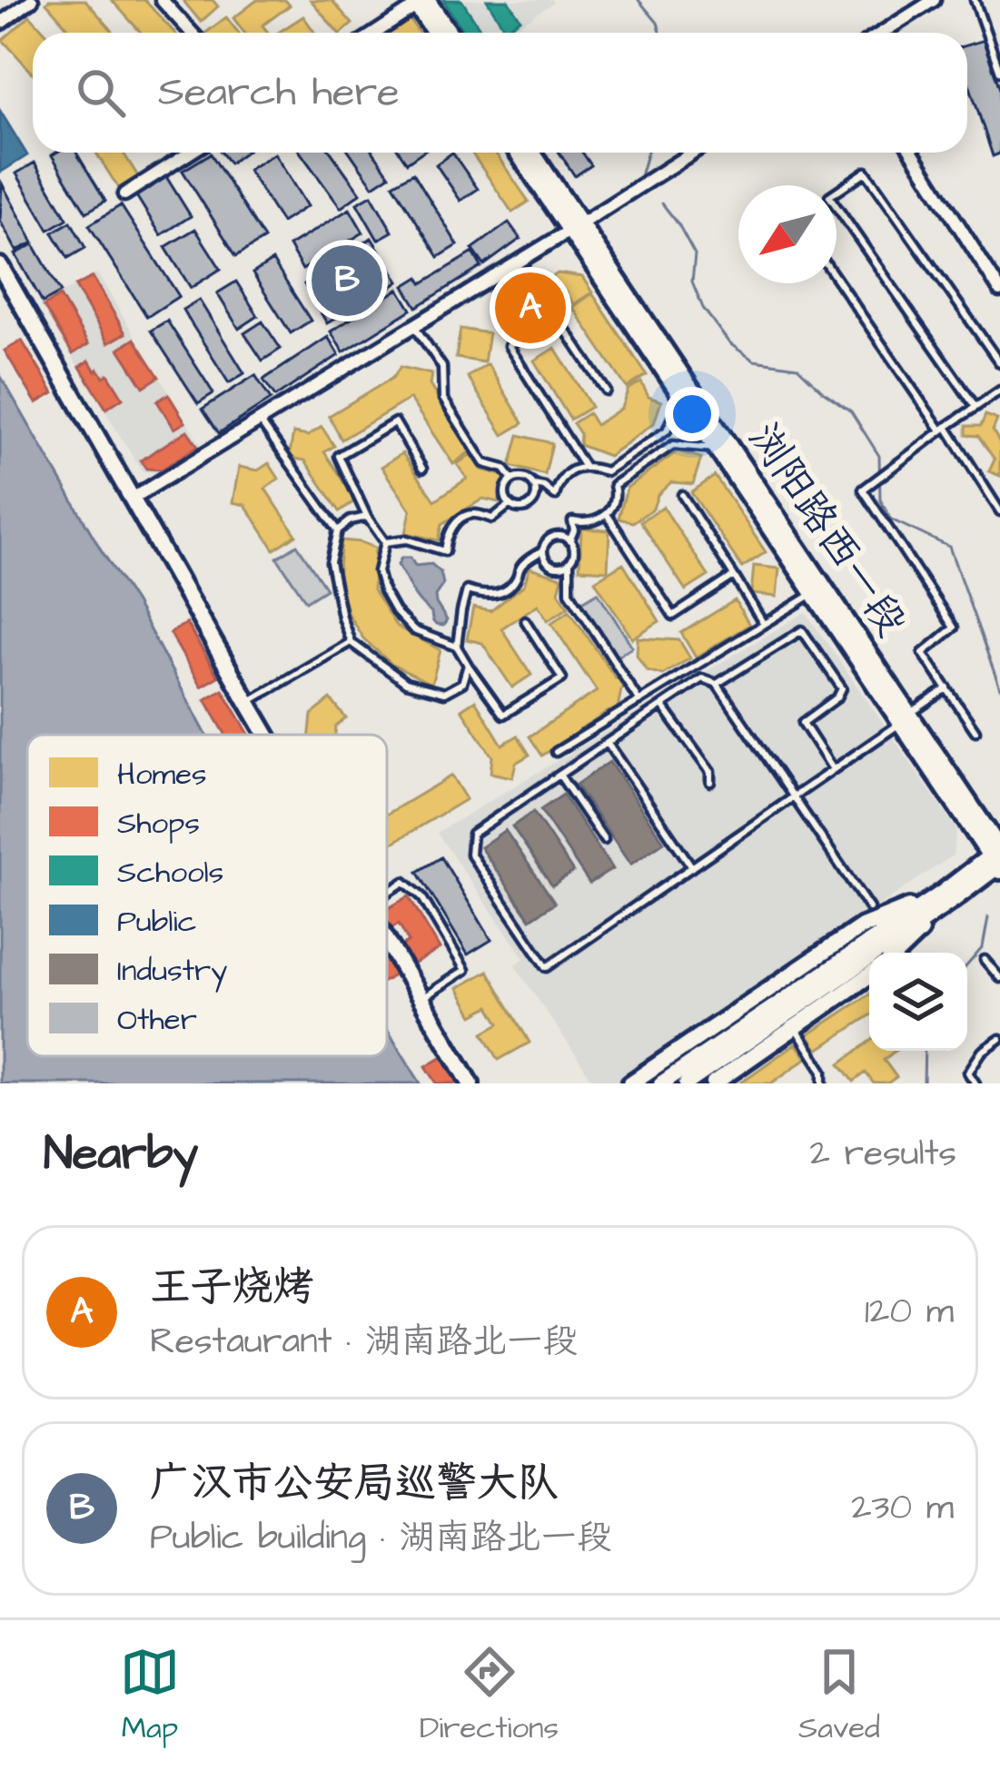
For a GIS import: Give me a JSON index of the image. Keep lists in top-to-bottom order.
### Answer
{
  "streets": {
    "street": ["浏阳路西一段"]
  },
  "legend": [
    "Homes",
    "Shops",
    "Schools",
    "Public",
    "Industry",
    "Other"
  ],
  "north": "bottom left",
  "page": {
    "search": "Search here",
    "pins": ["B", "A"],
    "heading": ["Nearby", "2 results"],
    "list": [
      {
        "mark": "A",
        "name": "王子烧烤",
        "note": "Restaurant · 湖南路北一段",
        "value": "120 m"
      },
      {
        "mark": "B",
        "name": "广汉市公安局巡警大队",
        "note": "Public building · 湖南路北一段",
        "value": "230 m"
      }
    ],
    "nav": ["Map", "Directions", "Saved"]
  }
}
